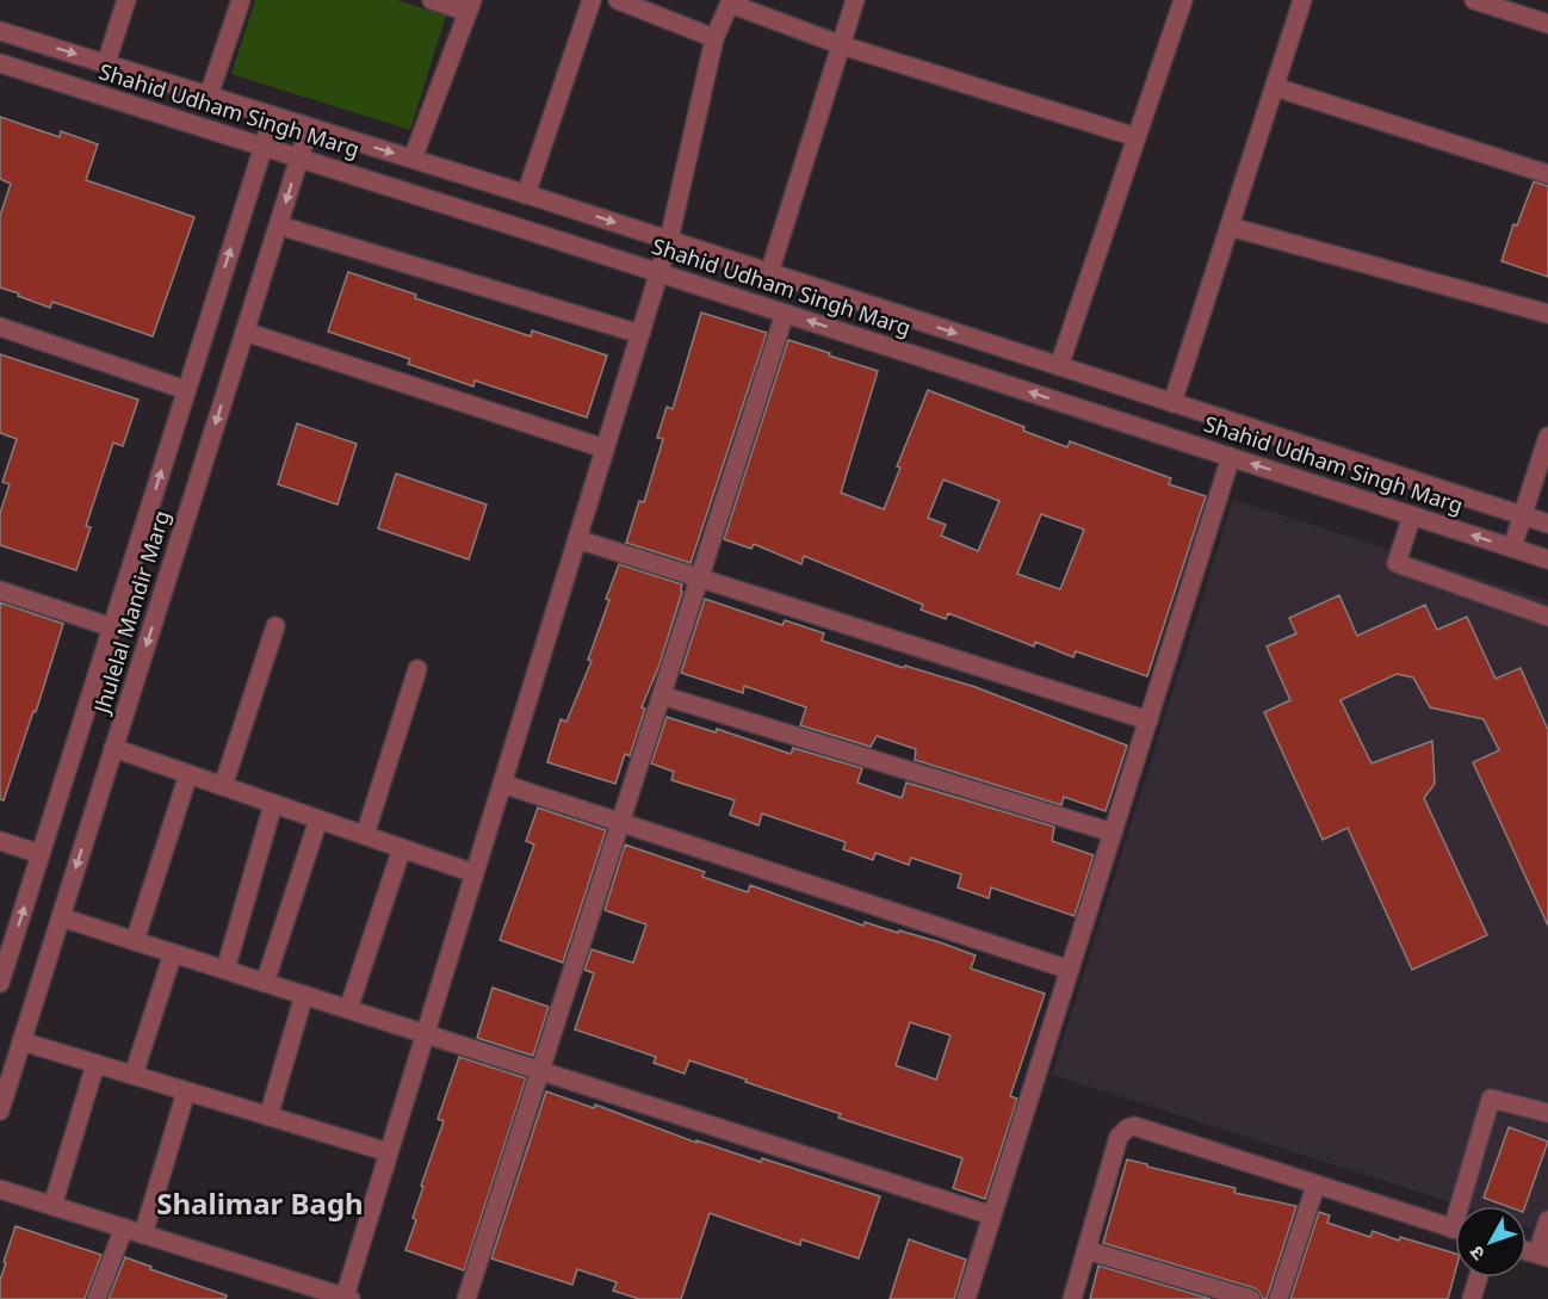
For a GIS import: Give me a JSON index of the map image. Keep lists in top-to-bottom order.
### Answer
{
  "streets": {
    "street": ["Shahid Udham Singh Marg", "Jhulelal Mandir Marg"]
  },
  "crossings": [
    ["Shahid Udham Singh Marg", "Jhulelal Mandir Marg"]
  ],
  "districts": ["Shalimar Bagh"],
  "north": "bottom left"
}
